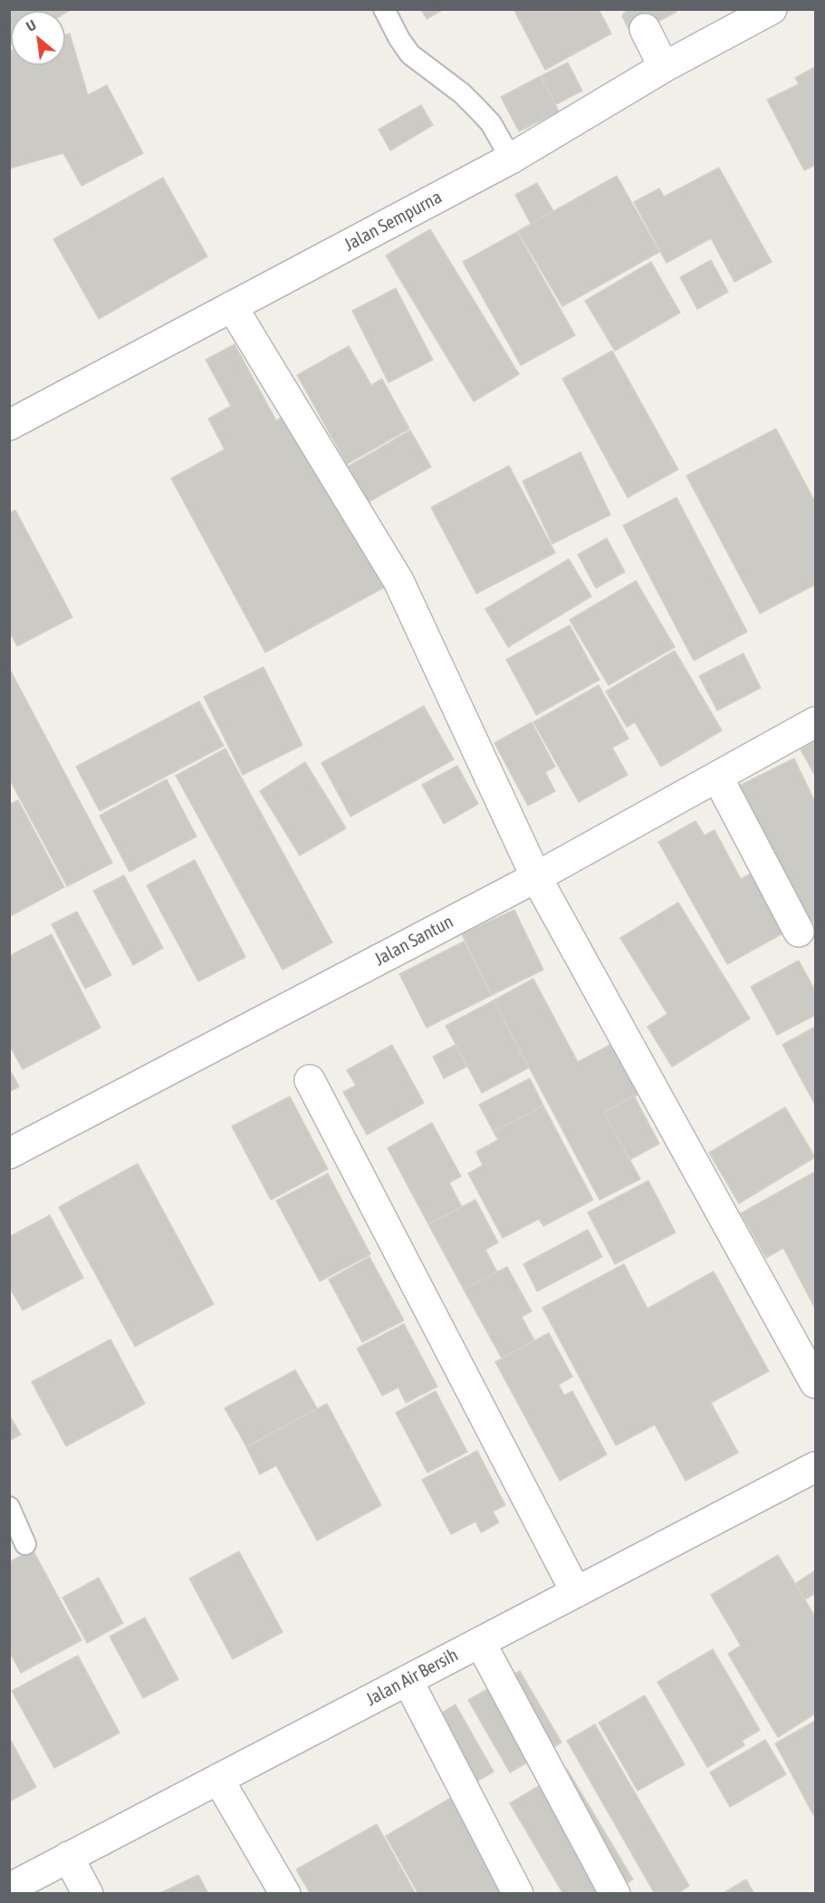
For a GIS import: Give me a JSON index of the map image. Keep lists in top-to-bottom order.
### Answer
{
  "streets": {
    "street": ["Jalan Sempurna", "Jalan Santun", "Jalan Air Bersih"]
  },
  "north": "top left"
}
